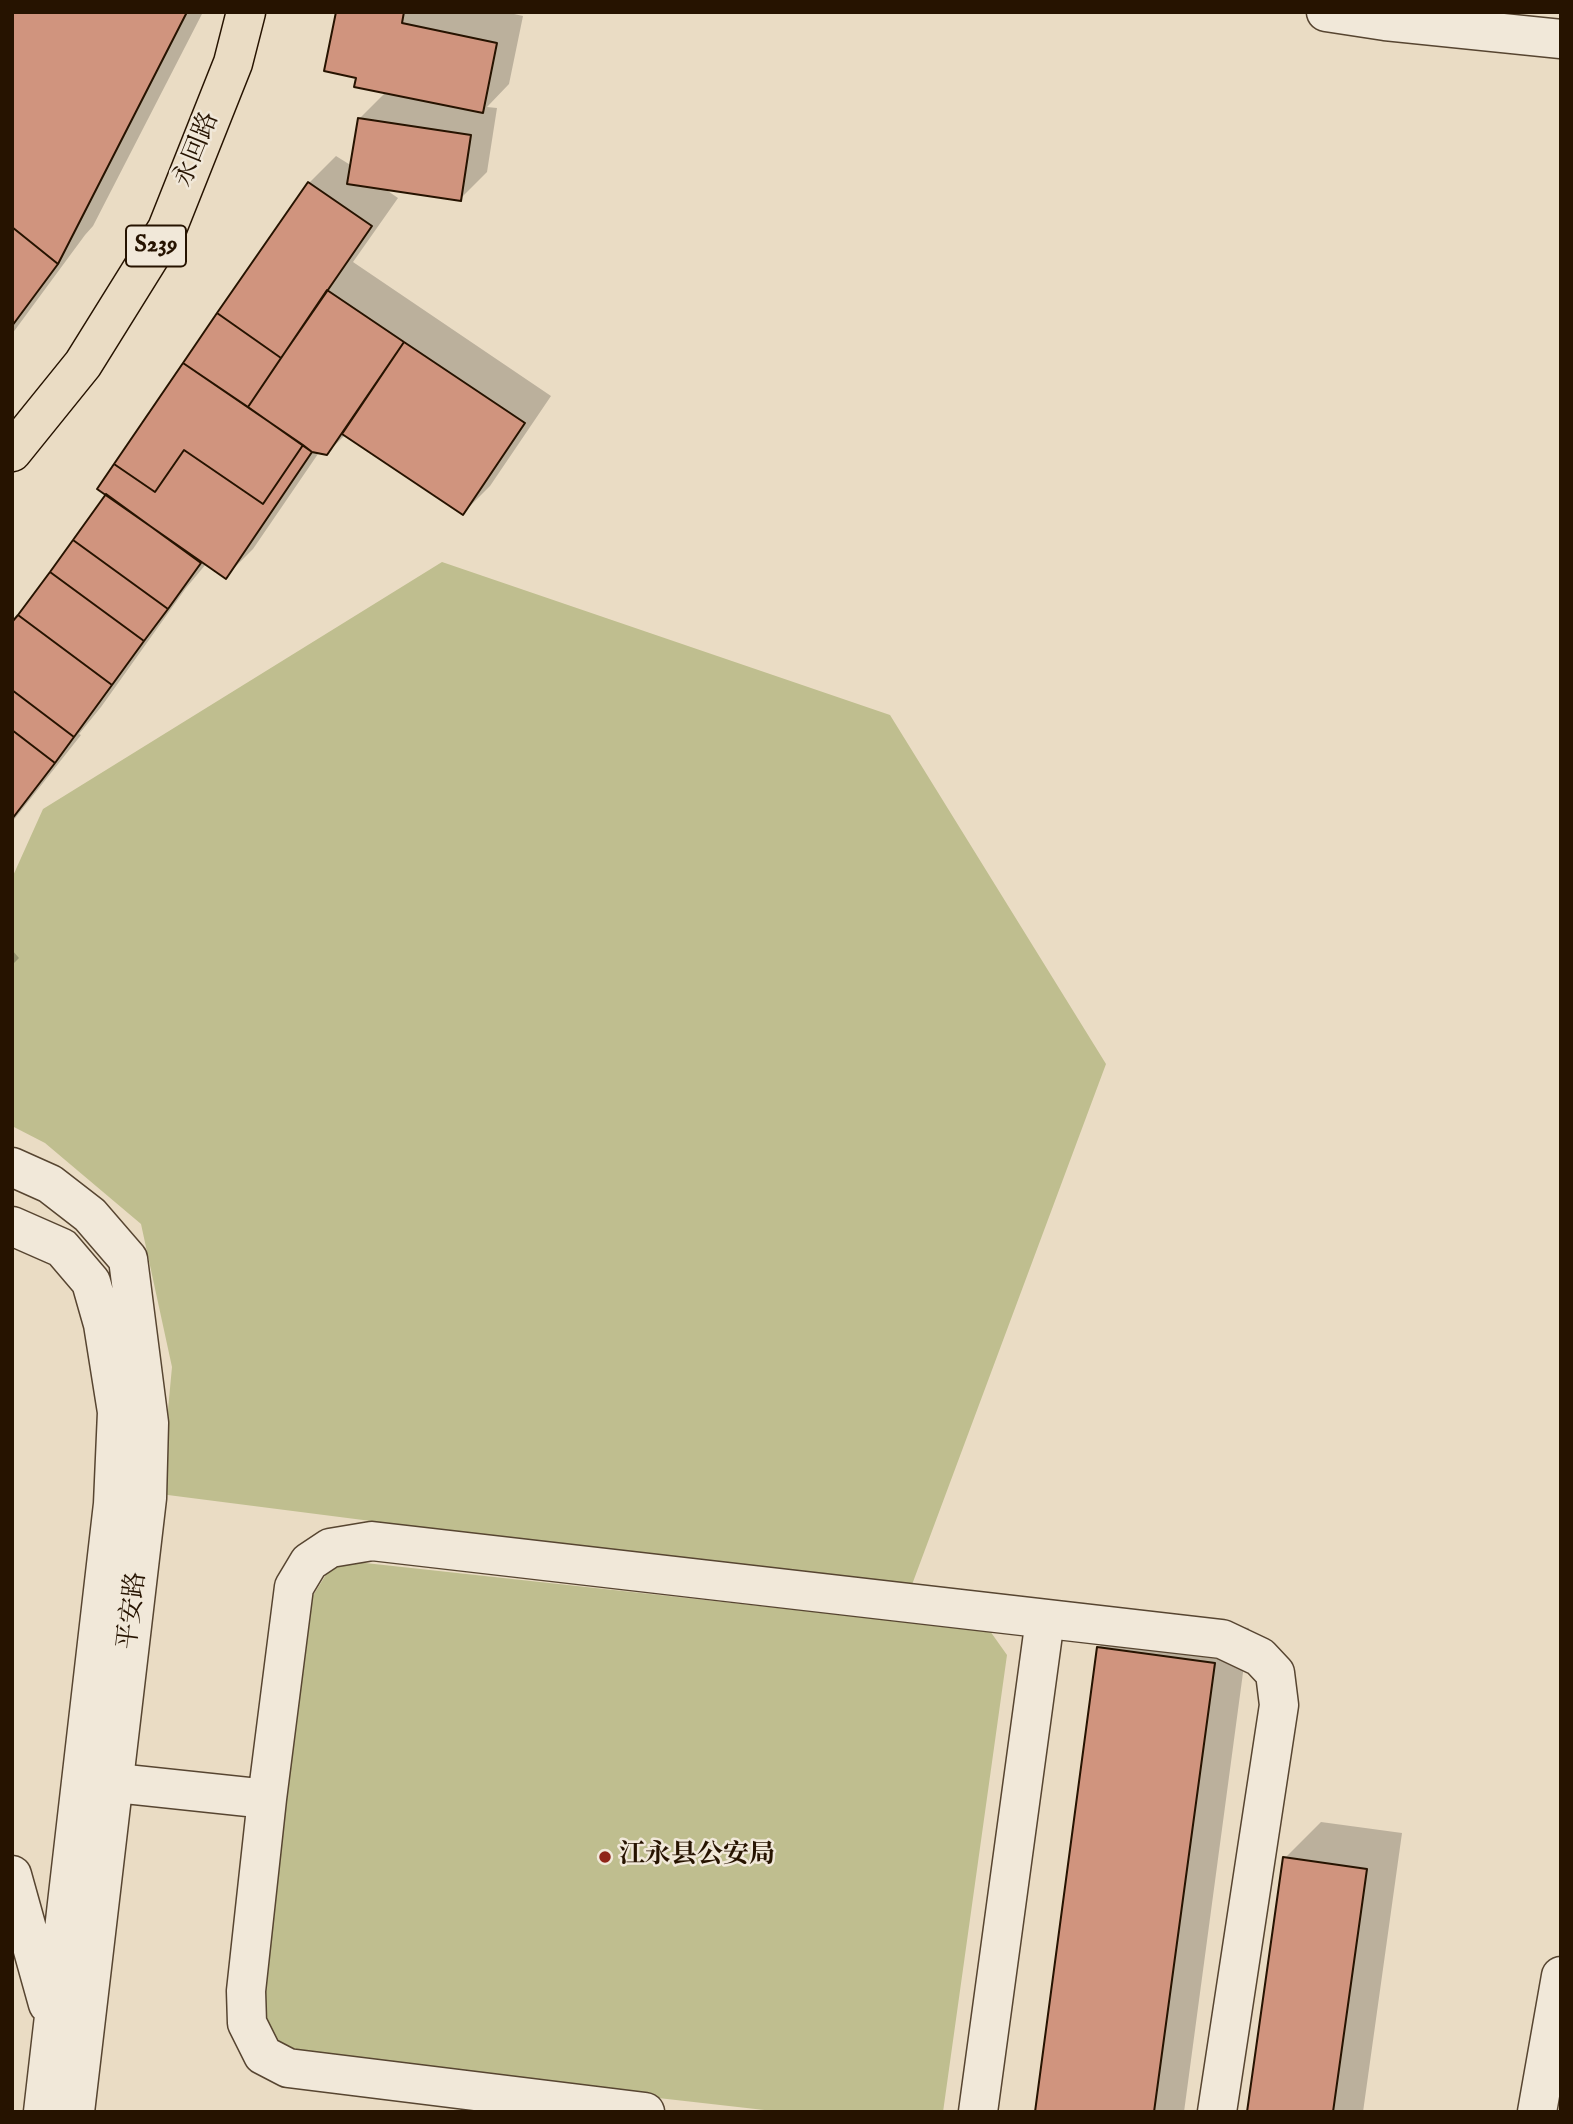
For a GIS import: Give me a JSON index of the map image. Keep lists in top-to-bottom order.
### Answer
{
  "streets": {
    "main road": ["永回路", "S239"],
    "street": ["平安路"]
  },
  "places": ["江永县公安局"]
}
